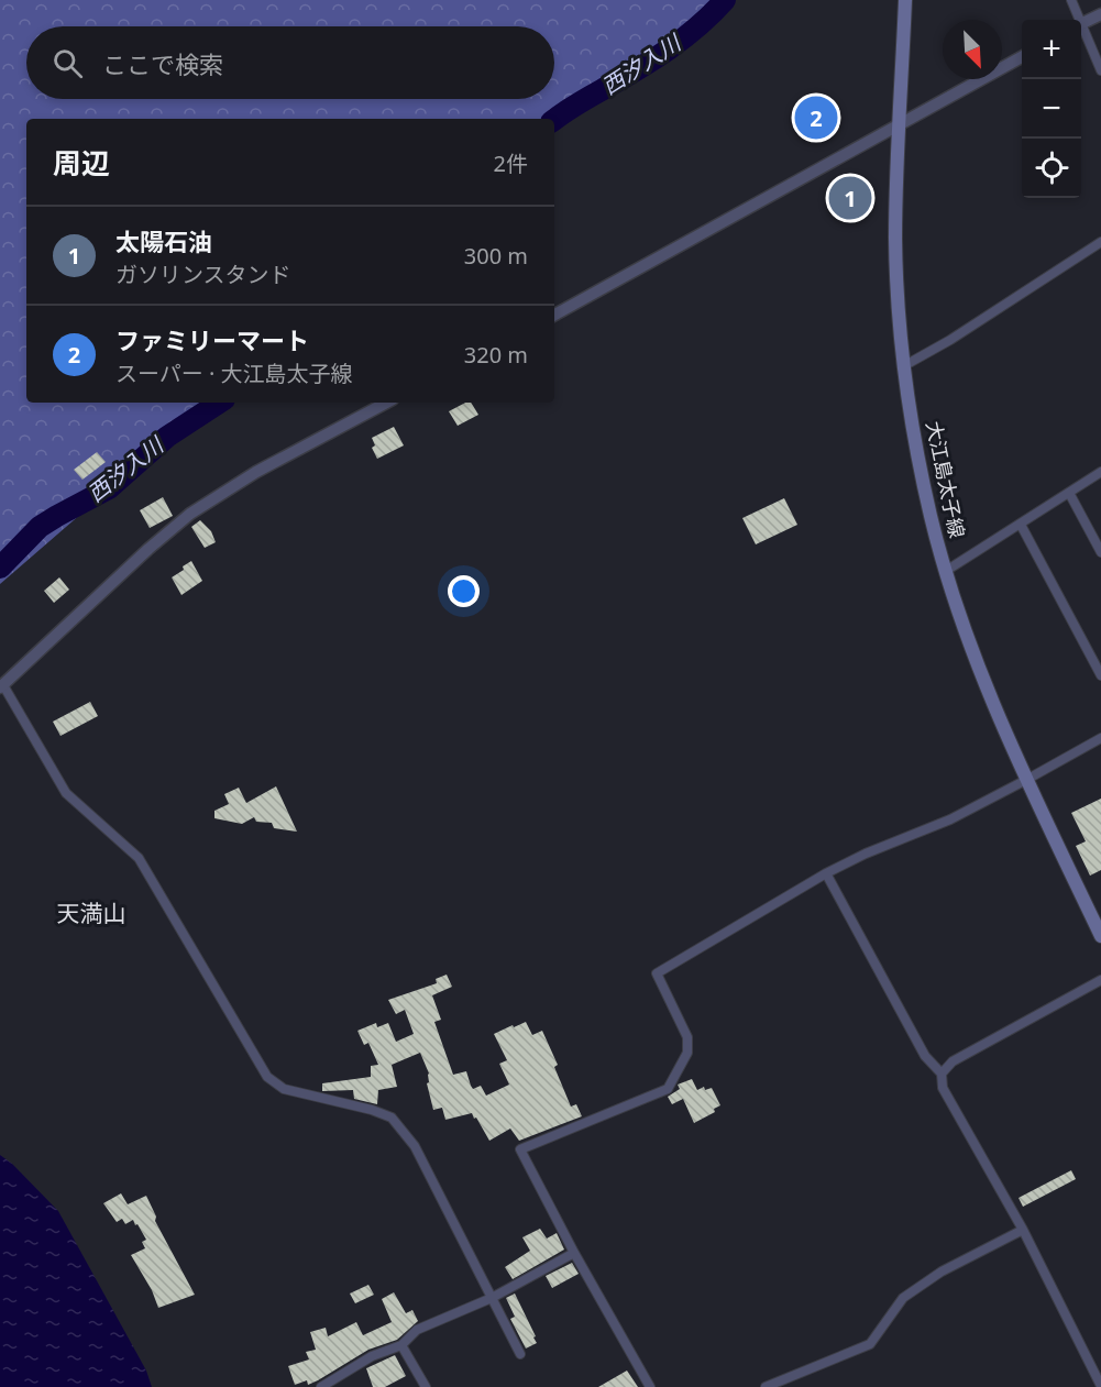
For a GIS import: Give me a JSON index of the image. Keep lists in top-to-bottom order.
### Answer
{
  "streets": {
    "main road": ["大江島太子線"]
  },
  "districts": ["天満山"],
  "water": ["西汐入川"],
  "north": "bottom right",
  "page": {
    "map_buttons": ["+", "−"],
    "search": "ここで検索",
    "pins": ["2", "1"],
    "heading": ["周辺", "2件"],
    "list": [
      {
        "mark": "1",
        "name": "太陽石油",
        "note": "ガソリンスタンド",
        "value": "300 m"
      },
      {
        "mark": "2",
        "name": "ファミリーマート",
        "note": "スーパー · 大江島太子線",
        "value": "320 m"
      }
    ]
  }
}
